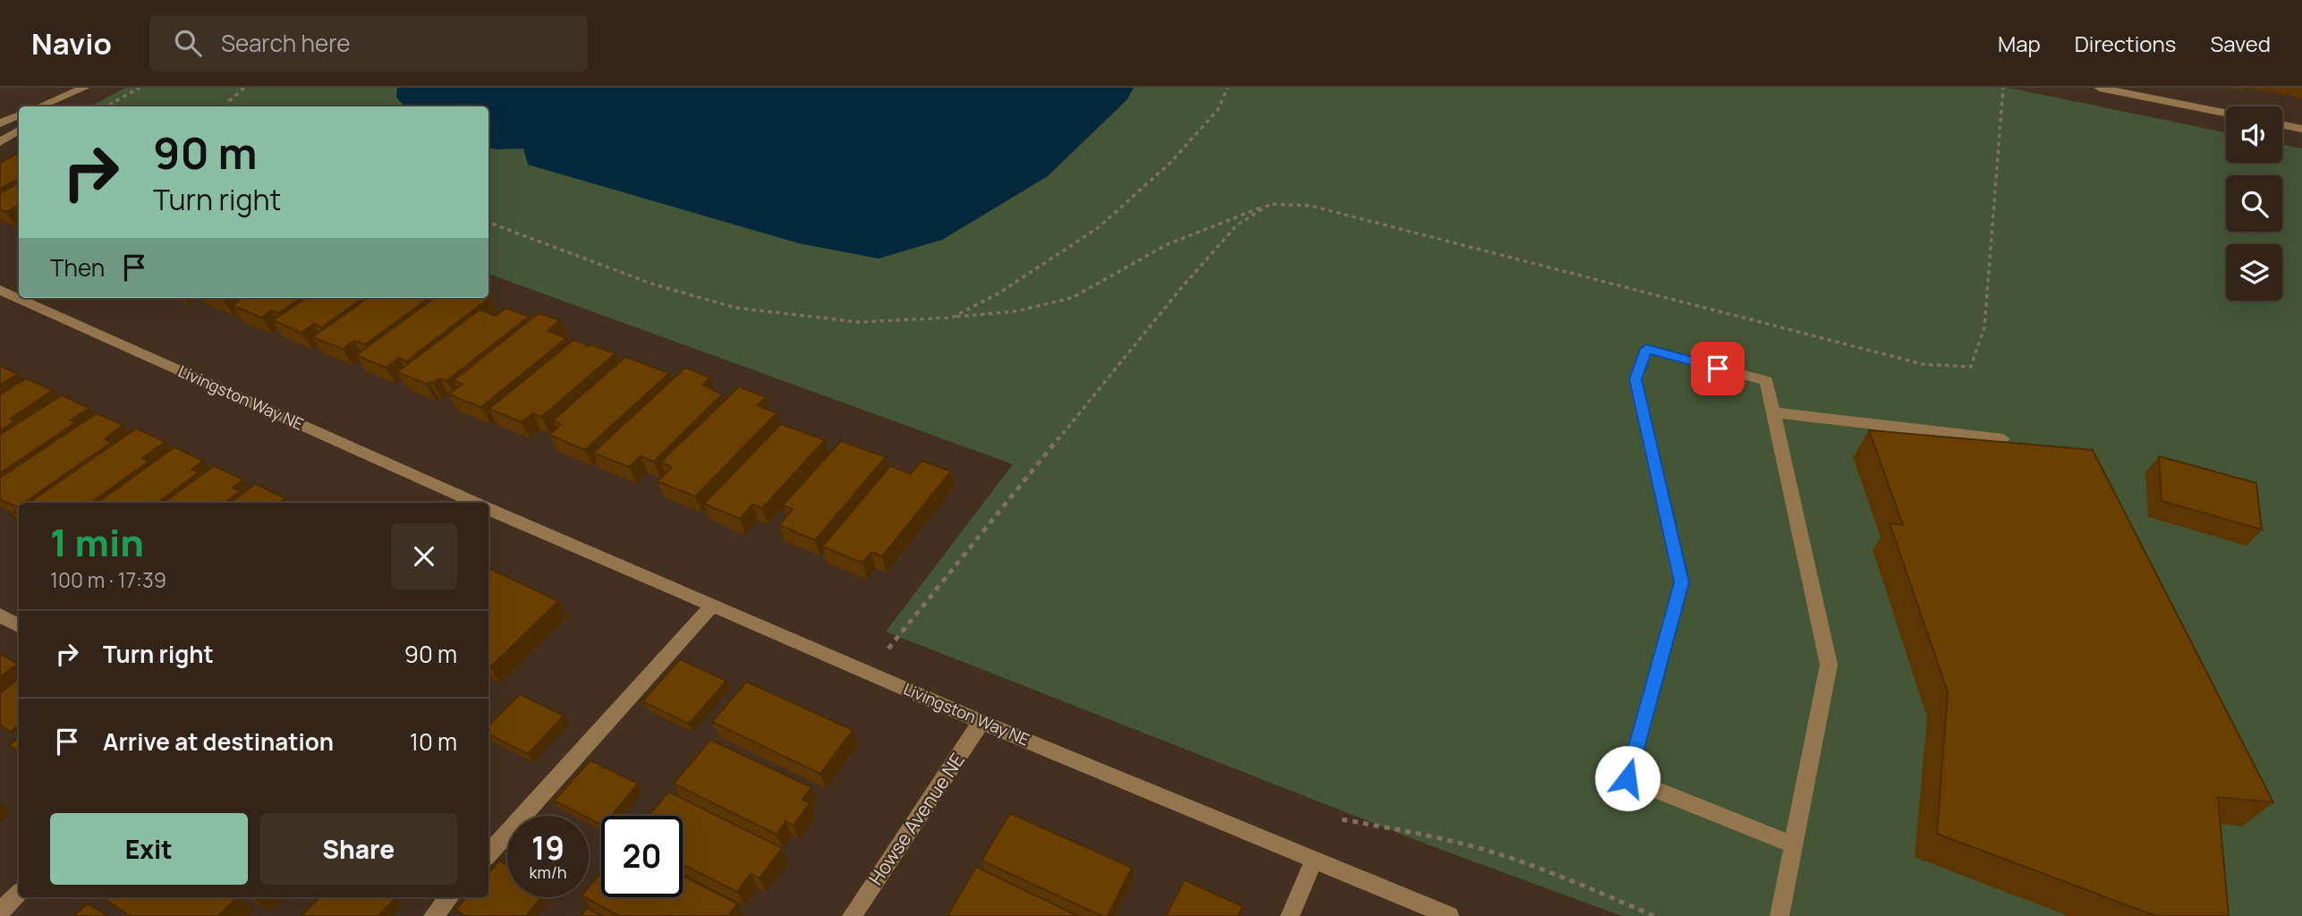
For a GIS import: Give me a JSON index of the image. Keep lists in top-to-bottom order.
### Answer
{
  "streets": {
    "street": ["Livingston Way NE", "Howse Avenue NE"]
  },
  "crossings": [
    ["Livingston Way NE", "Howse Avenue NE"]
  ],
  "page": {
    "header": "Navio",
    "search": "Search here",
    "nav": ["Map", "Directions", "Saved"],
    "turn": ["90 m", "Turn right"],
    "then": "Then",
    "heading": ["1 min", "100 m · 17:39"],
    "list": [
      {
        "name": "Turn right",
        "value": "90 m"
      },
      {
        "name": "Arrive at destination",
        "value": "10 m"
      }
    ],
    "buttons": ["Exit", "Share"],
    "speed": "19 km/h",
    "limit": "20"
  }
}
